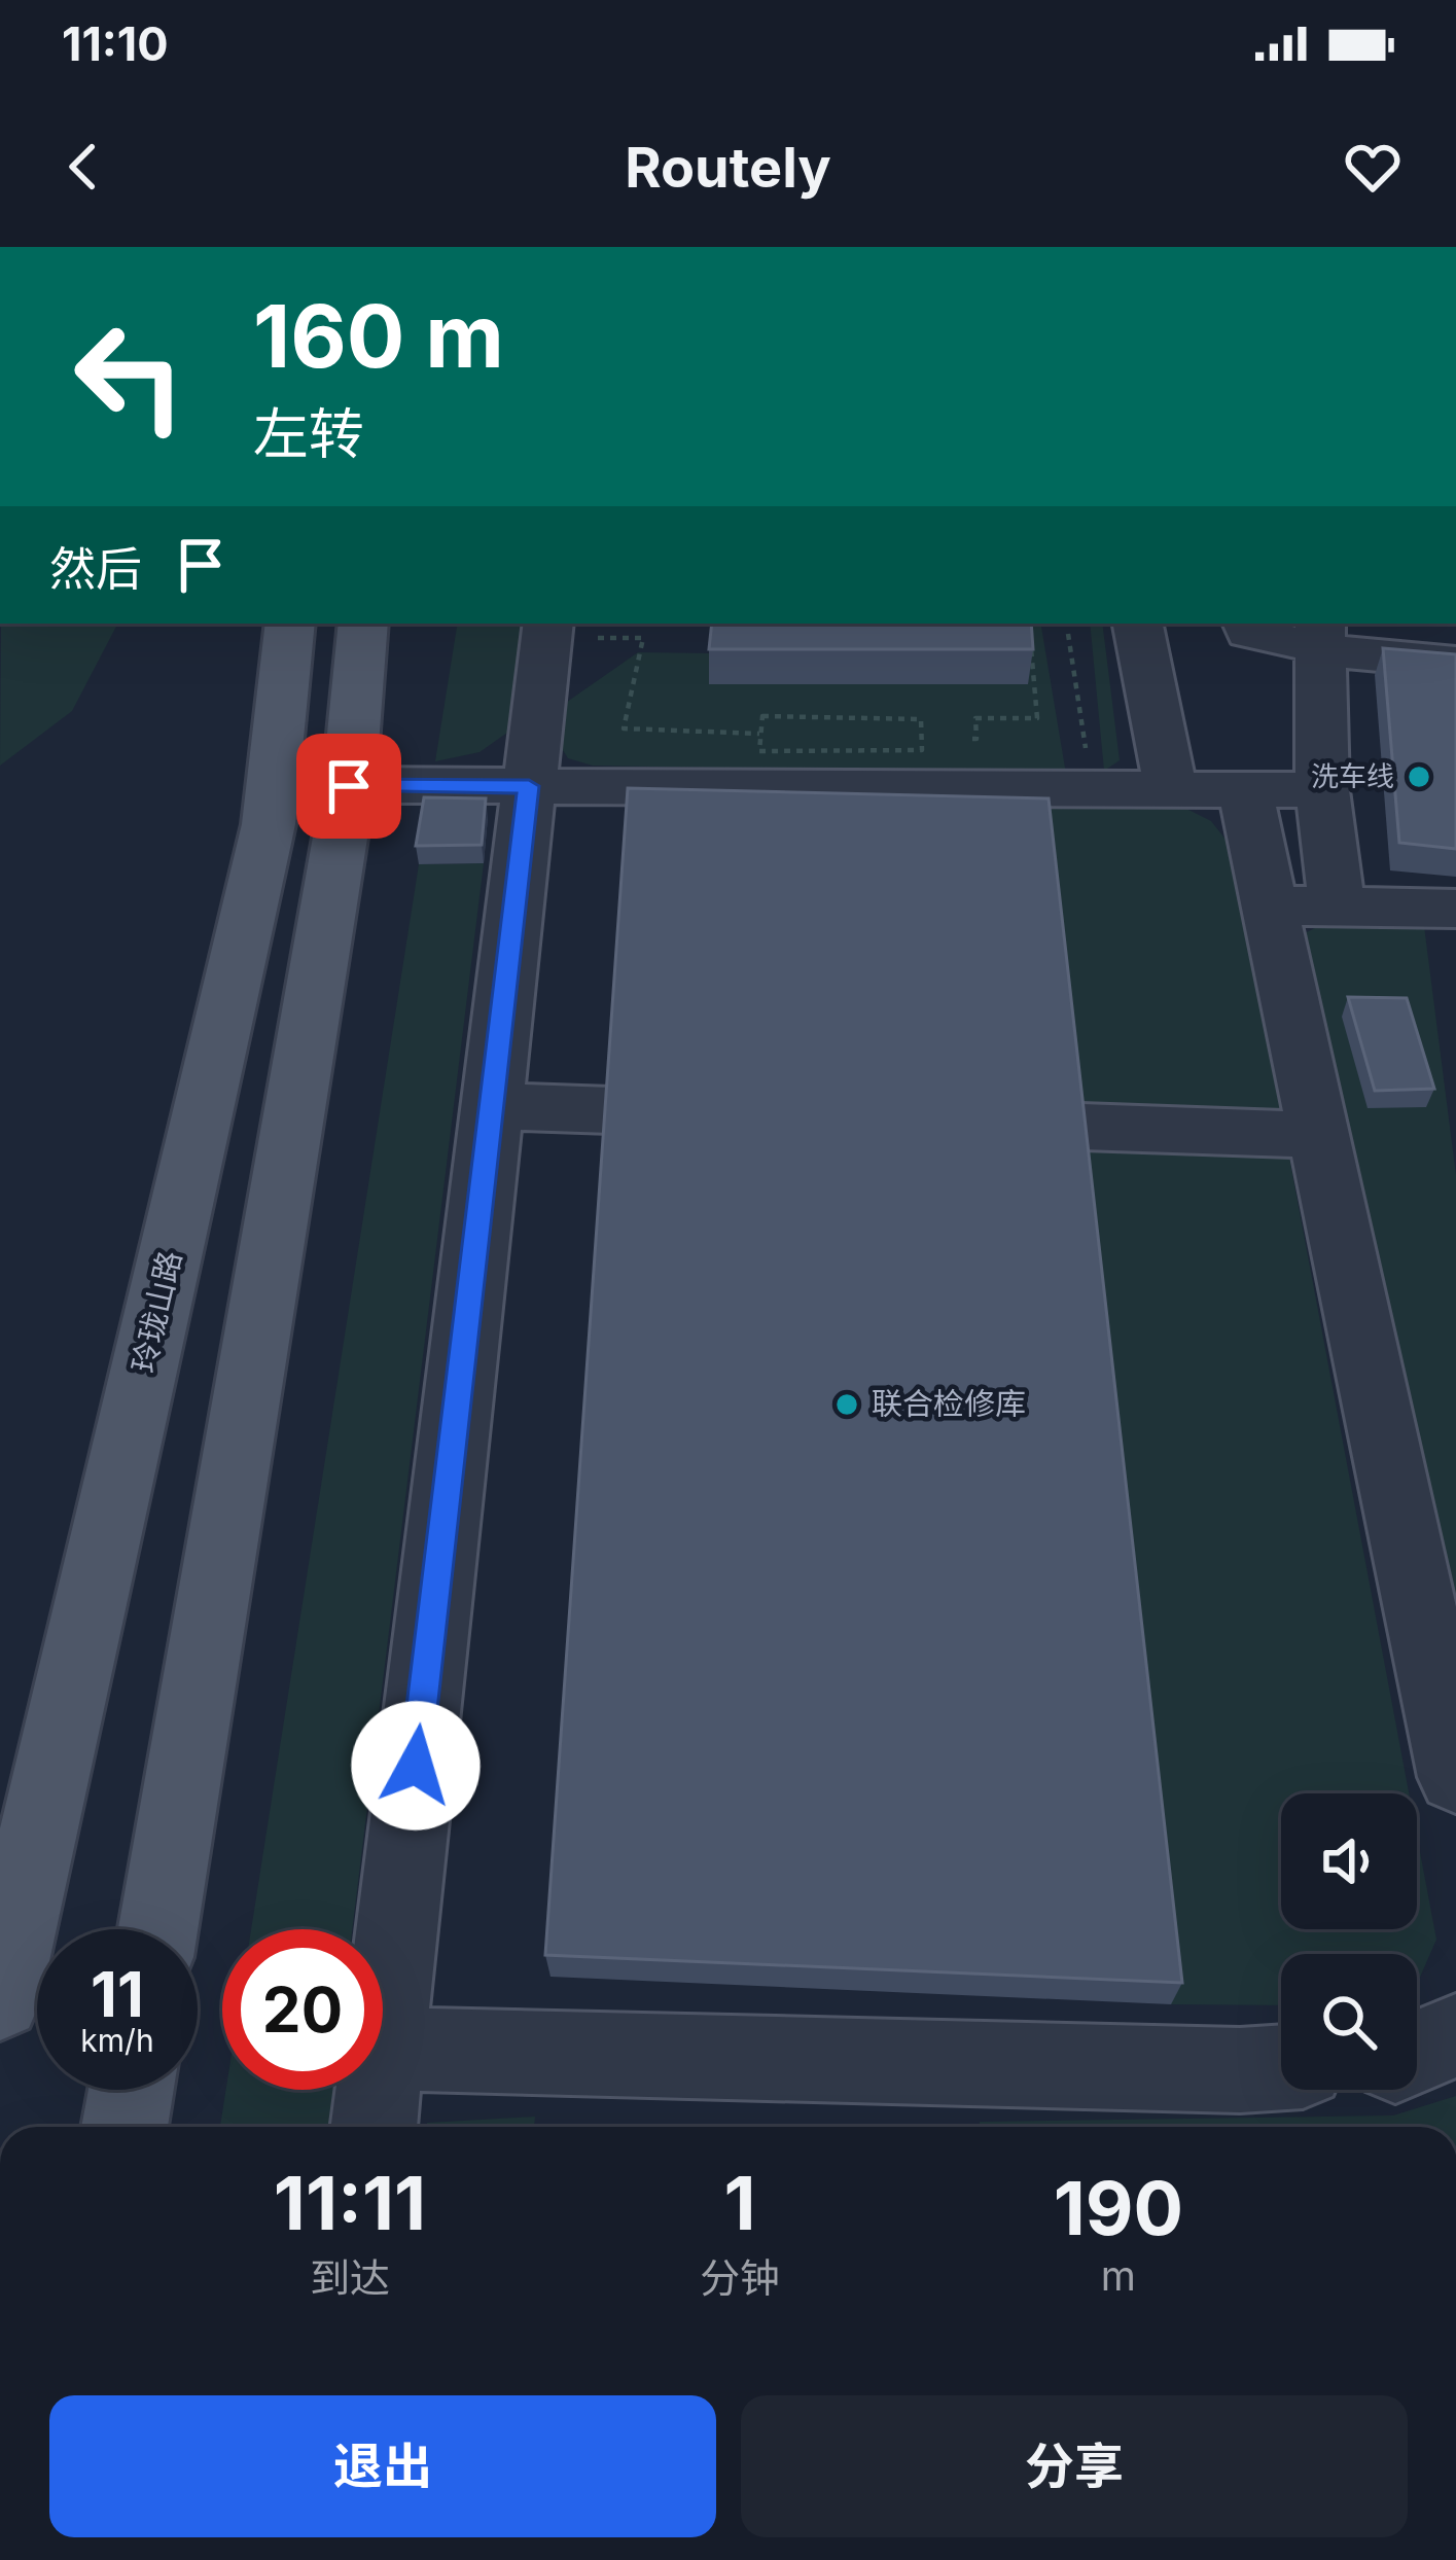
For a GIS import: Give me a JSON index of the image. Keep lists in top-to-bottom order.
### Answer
{
  "streets": {
    "main road": ["玲珑山路"]
  },
  "places": ["洗车线", "联合检修库"],
  "page": {
    "status": "11:10",
    "header": "Routely",
    "turn": ["160 m", "左转"],
    "then": "然后",
    "speed": "11 km/h",
    "limit": "20",
    "eta": [
      "11:11",
      "到达",
      "1",
      "分钟",
      "190",
      "m"
    ],
    "buttons": ["退出", "分享"]
  }
}
